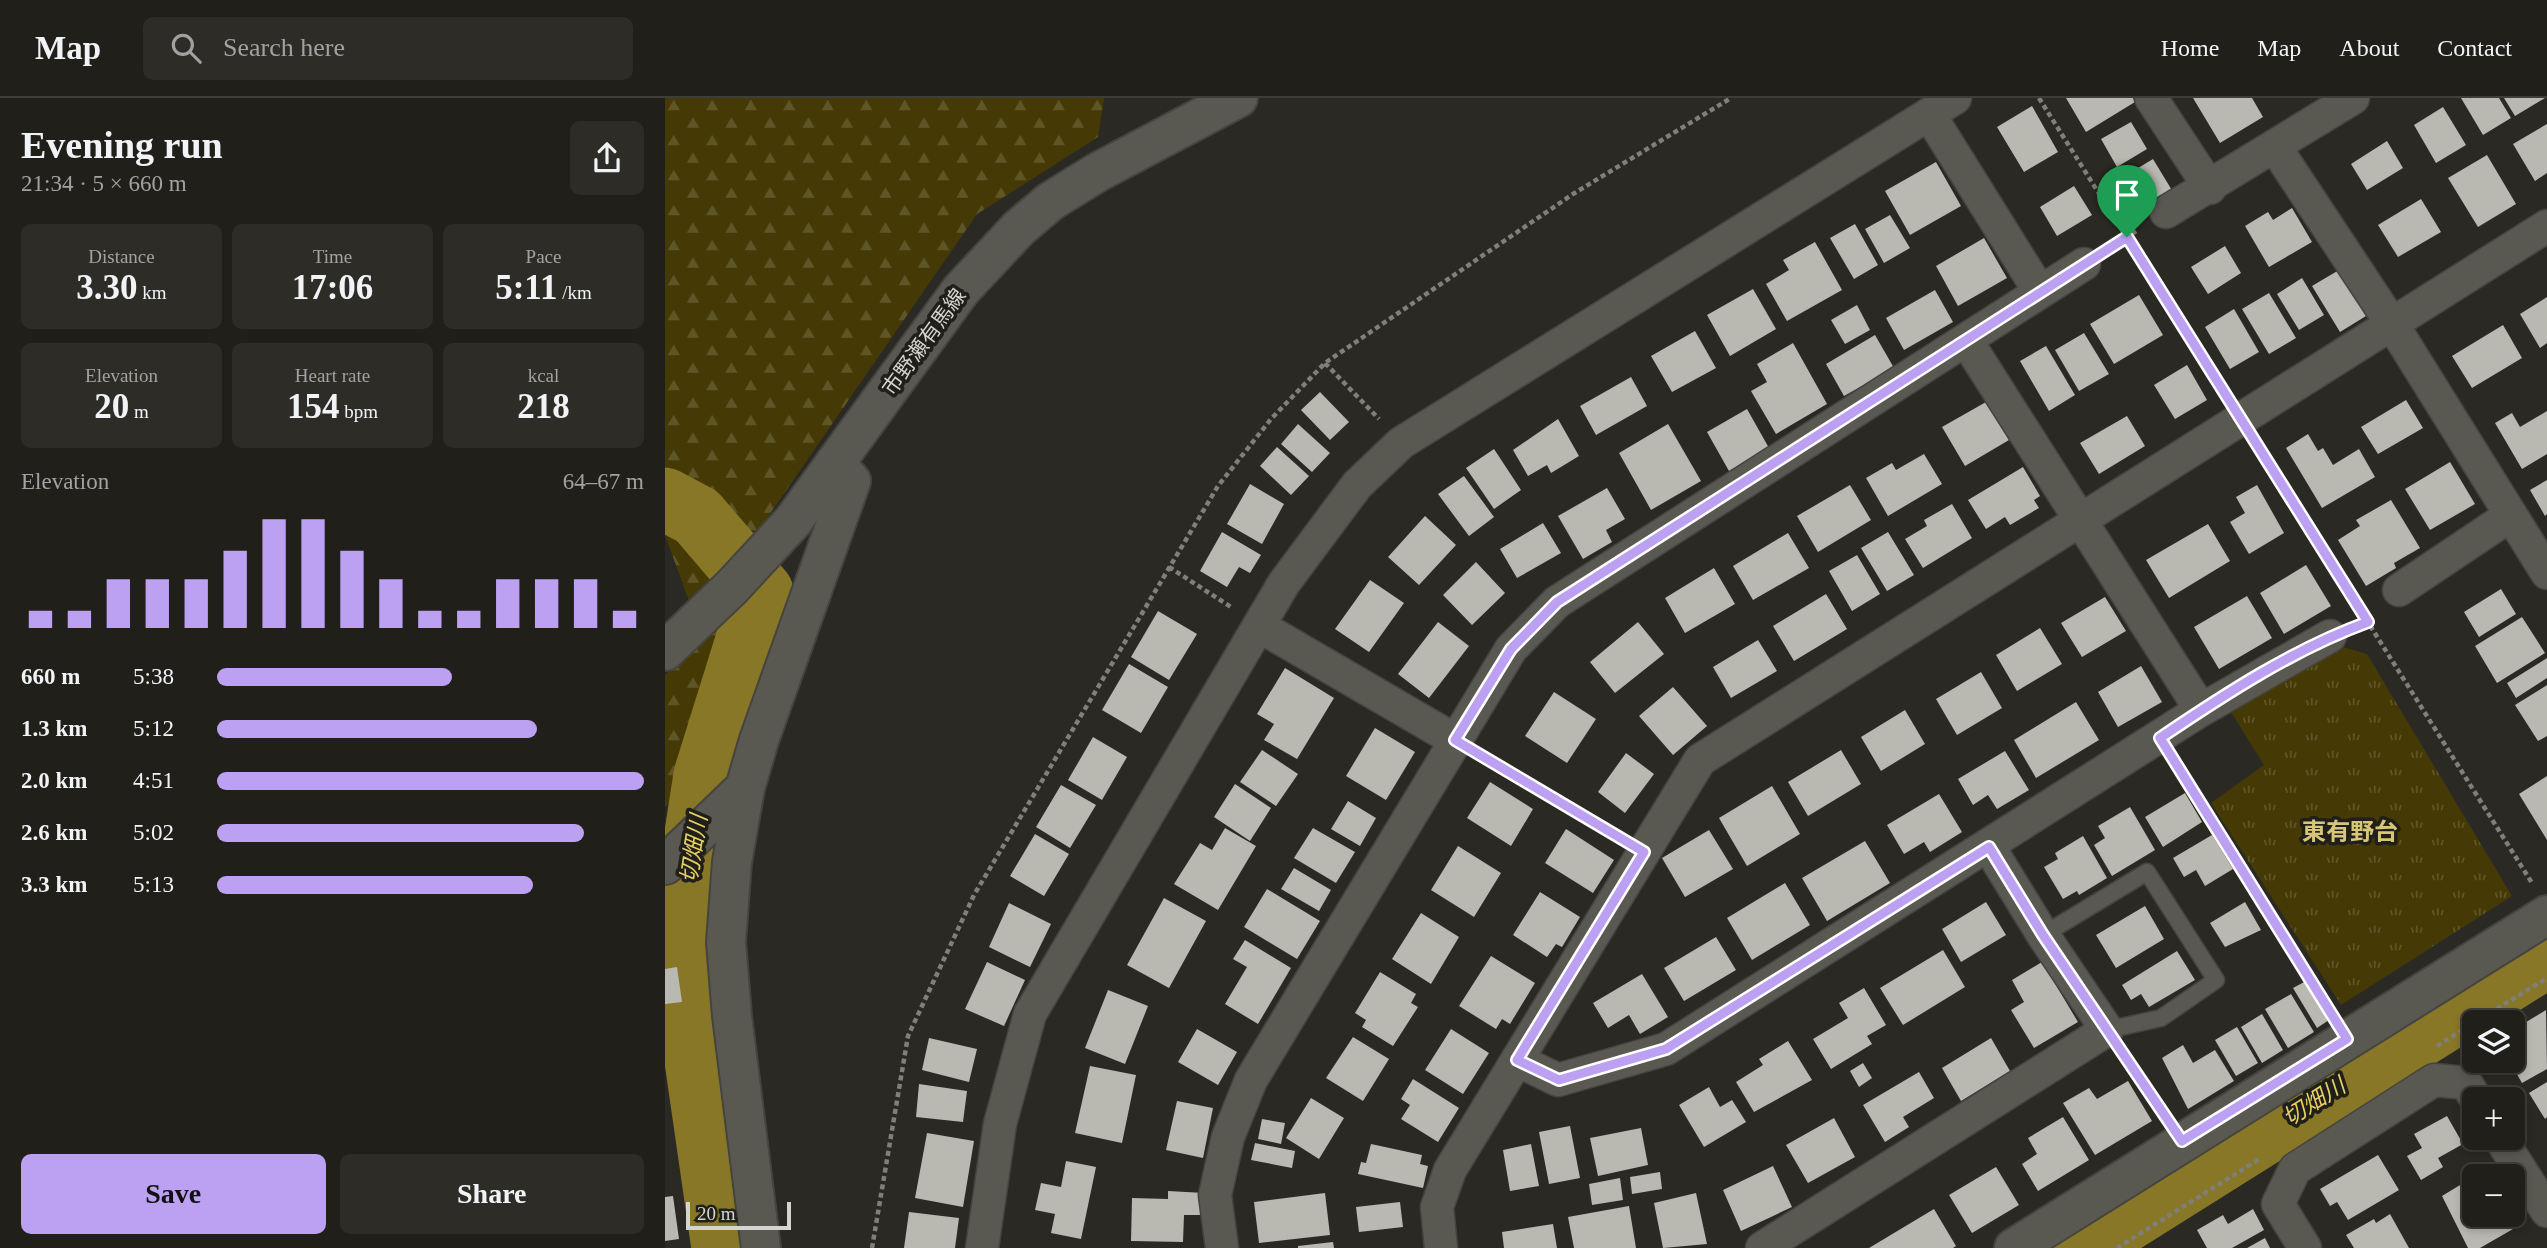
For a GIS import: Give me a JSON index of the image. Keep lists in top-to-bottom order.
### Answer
{
  "streets": {
    "street": ["市野瀬有馬線"]
  },
  "districts": ["東有野台"],
  "water": ["切畑川"],
  "scale_bar": "20 m",
  "page": {
    "header": "Map",
    "search": "Search here",
    "nav": [
      "Home",
      "Map",
      "About",
      "Contact"
    ],
    "heading": ["Evening run", "21:34 · 5 × 660 m"],
    "stats": [
      ["Distance", "3.30 km"],
      ["Time", "17:06"],
      ["Pace", "5:11 /km"],
      ["Elevation", "20 m"],
      ["Heart rate", "154 bpm"],
      ["kcal", "218"]
    ],
    "chart": ["Elevation", "64–67 m"],
    "list": [
      {
        "name": "660 m",
        "note": "5:38"
      },
      {
        "name": "1.3 km",
        "note": "5:12"
      },
      {
        "name": "2.0 km",
        "note": "4:51"
      },
      {
        "name": "2.6 km",
        "note": "5:02"
      },
      {
        "name": "3.3 km",
        "note": "5:13"
      }
    ],
    "map_buttons": ["+", "−"],
    "buttons": ["Save", "Share"],
    "scale": "20 m"
  }
}
